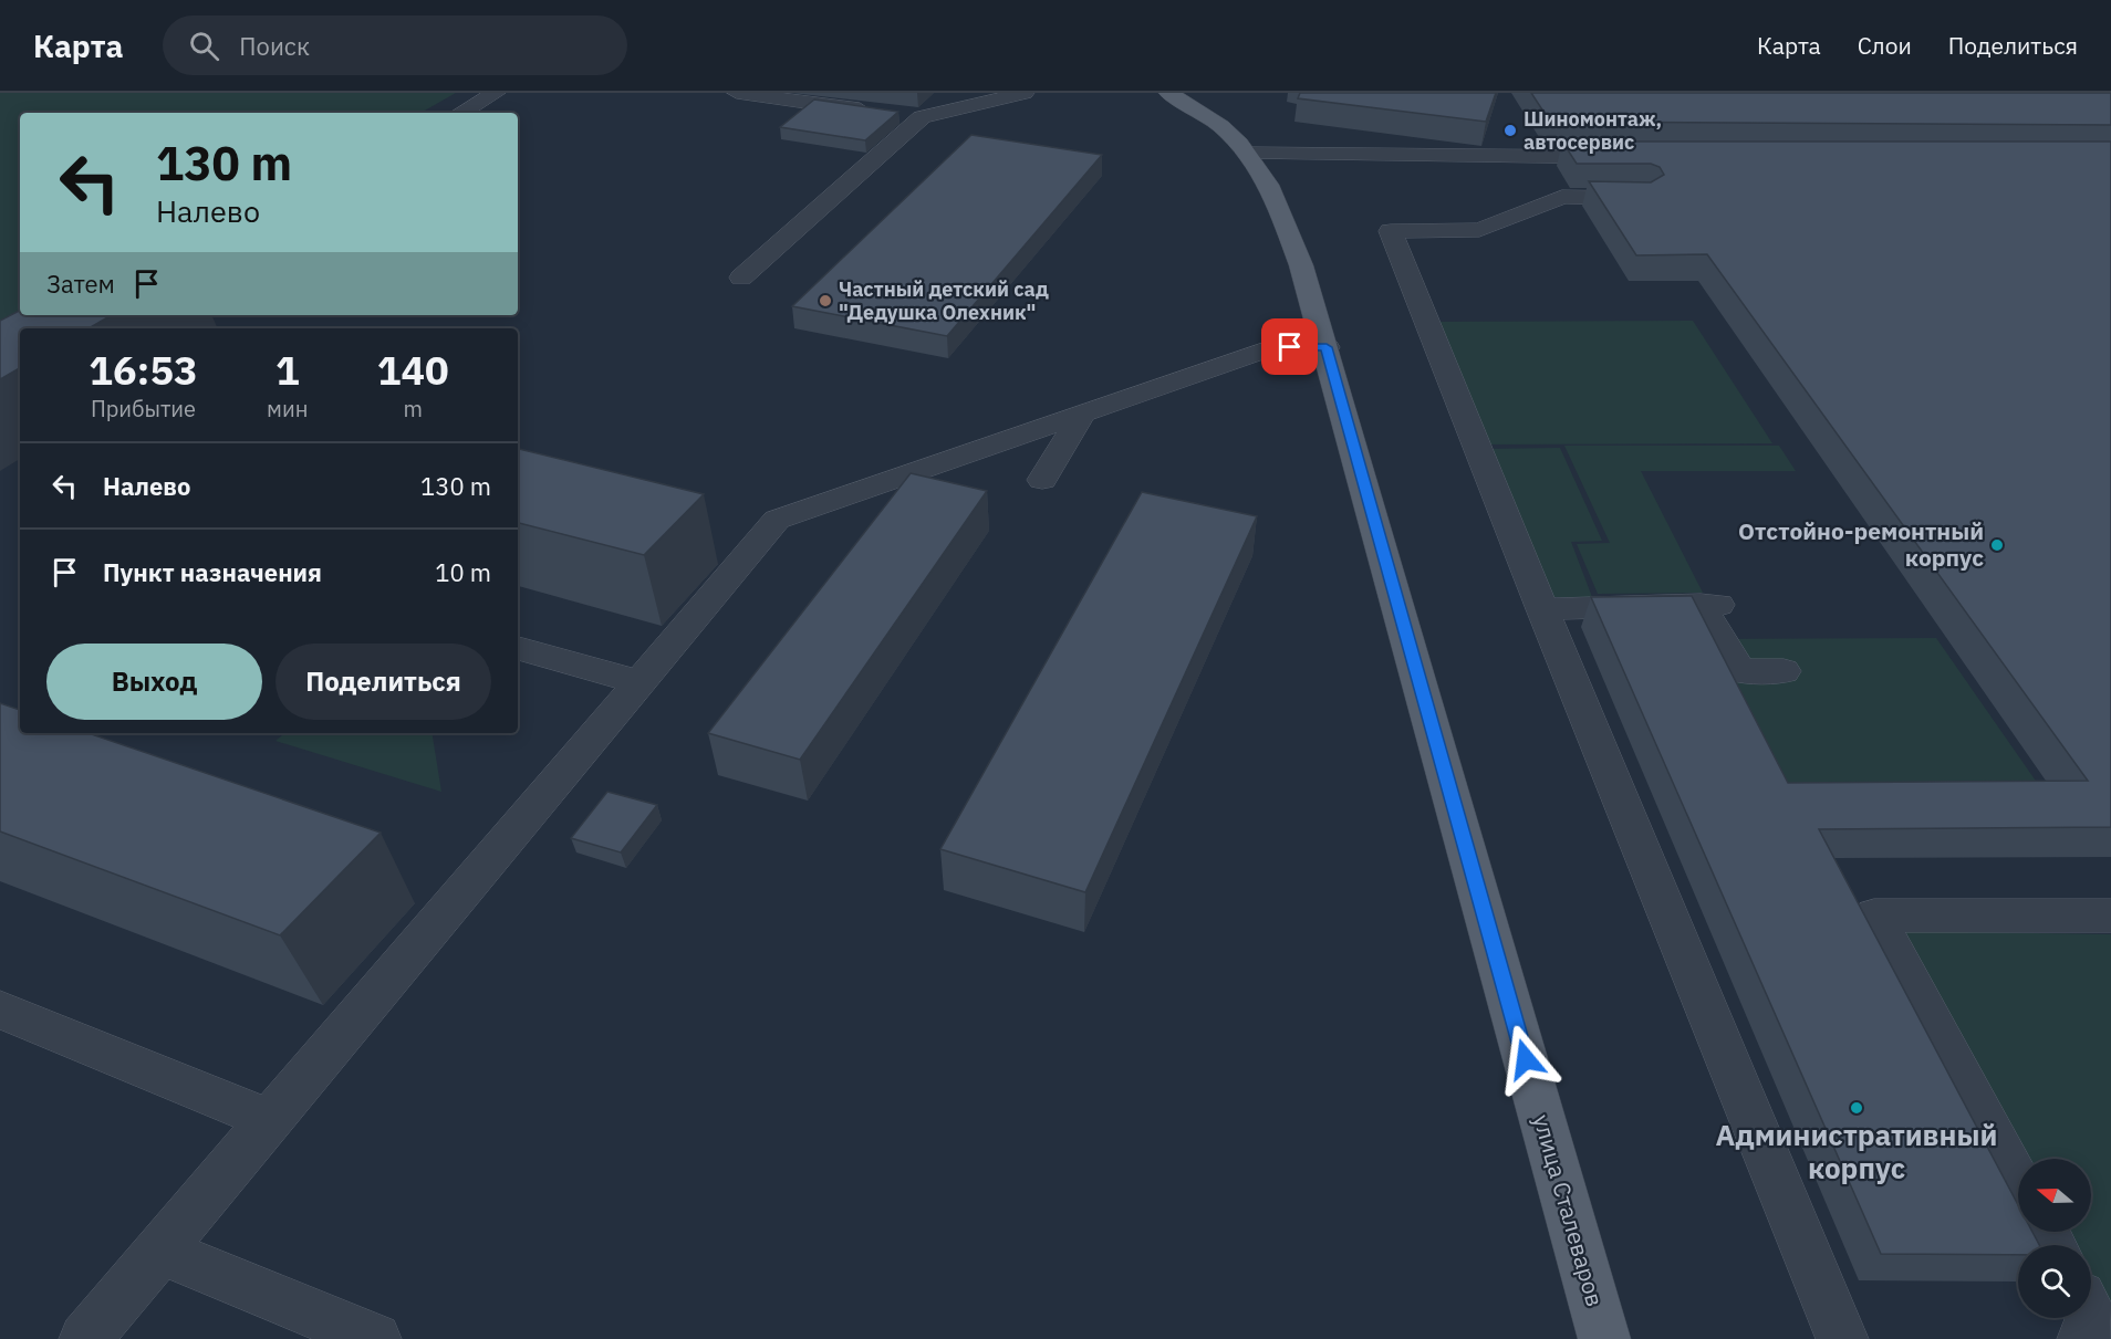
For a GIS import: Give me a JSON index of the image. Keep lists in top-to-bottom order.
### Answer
{
  "streets": {
    "main road": ["улица Сталеваров"]
  },
  "places": [
    "Шиномонтаж, автосервис",
    "Частный детский сад \"Дедушка Олехник\"",
    "Отстойно-ремонтный корпус",
    "Административный корпус"
  ],
  "north": "left",
  "page": {
    "header": "Карта",
    "search": "Поиск",
    "nav": ["Карта", "Слои", "Поделиться"],
    "turn": ["130 m", "Налево"],
    "then": "Затем",
    "eta": [
      "16:53",
      "Прибытие",
      "1",
      "мин",
      "140",
      "m"
    ],
    "list": [
      {
        "name": "Налево",
        "value": "130 m"
      },
      {
        "name": "Пункт назначения",
        "value": "10 m"
      }
    ],
    "buttons": ["Выход", "Поделиться"]
  }
}
